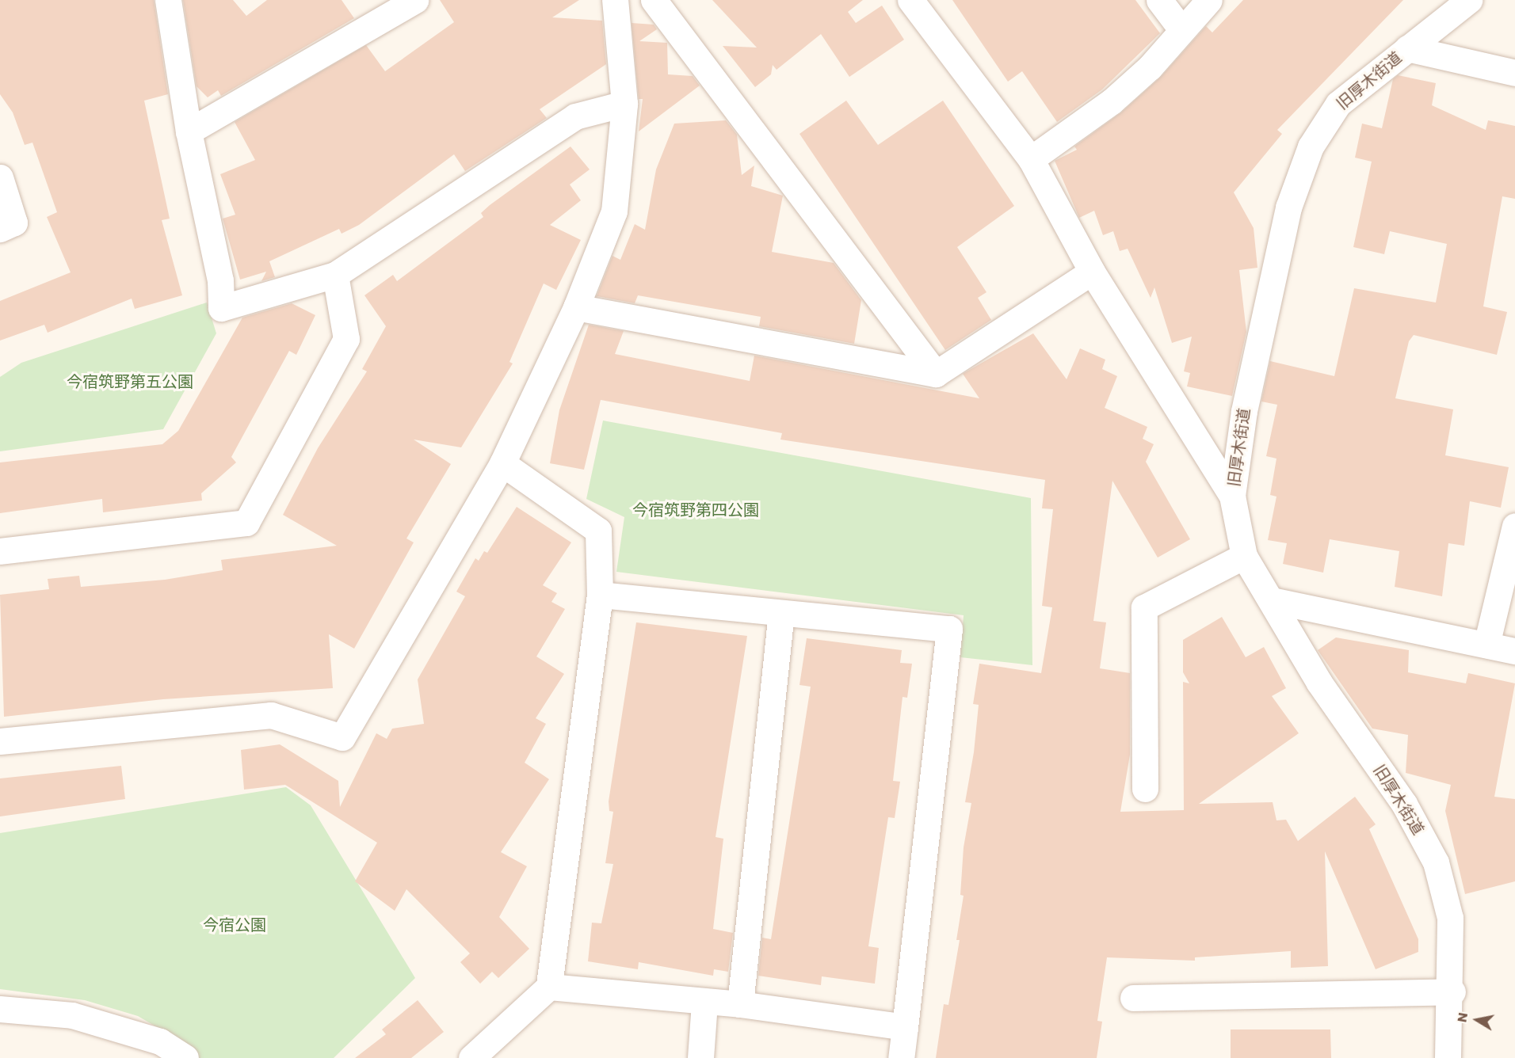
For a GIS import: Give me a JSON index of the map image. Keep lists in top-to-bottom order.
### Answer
{
  "streets": {
    "street": ["旧厚木街道"]
  },
  "parks": ["今宿筑野第五公園", "今宿筑野第四公園", "今宿公園"],
  "north": "left"
}
